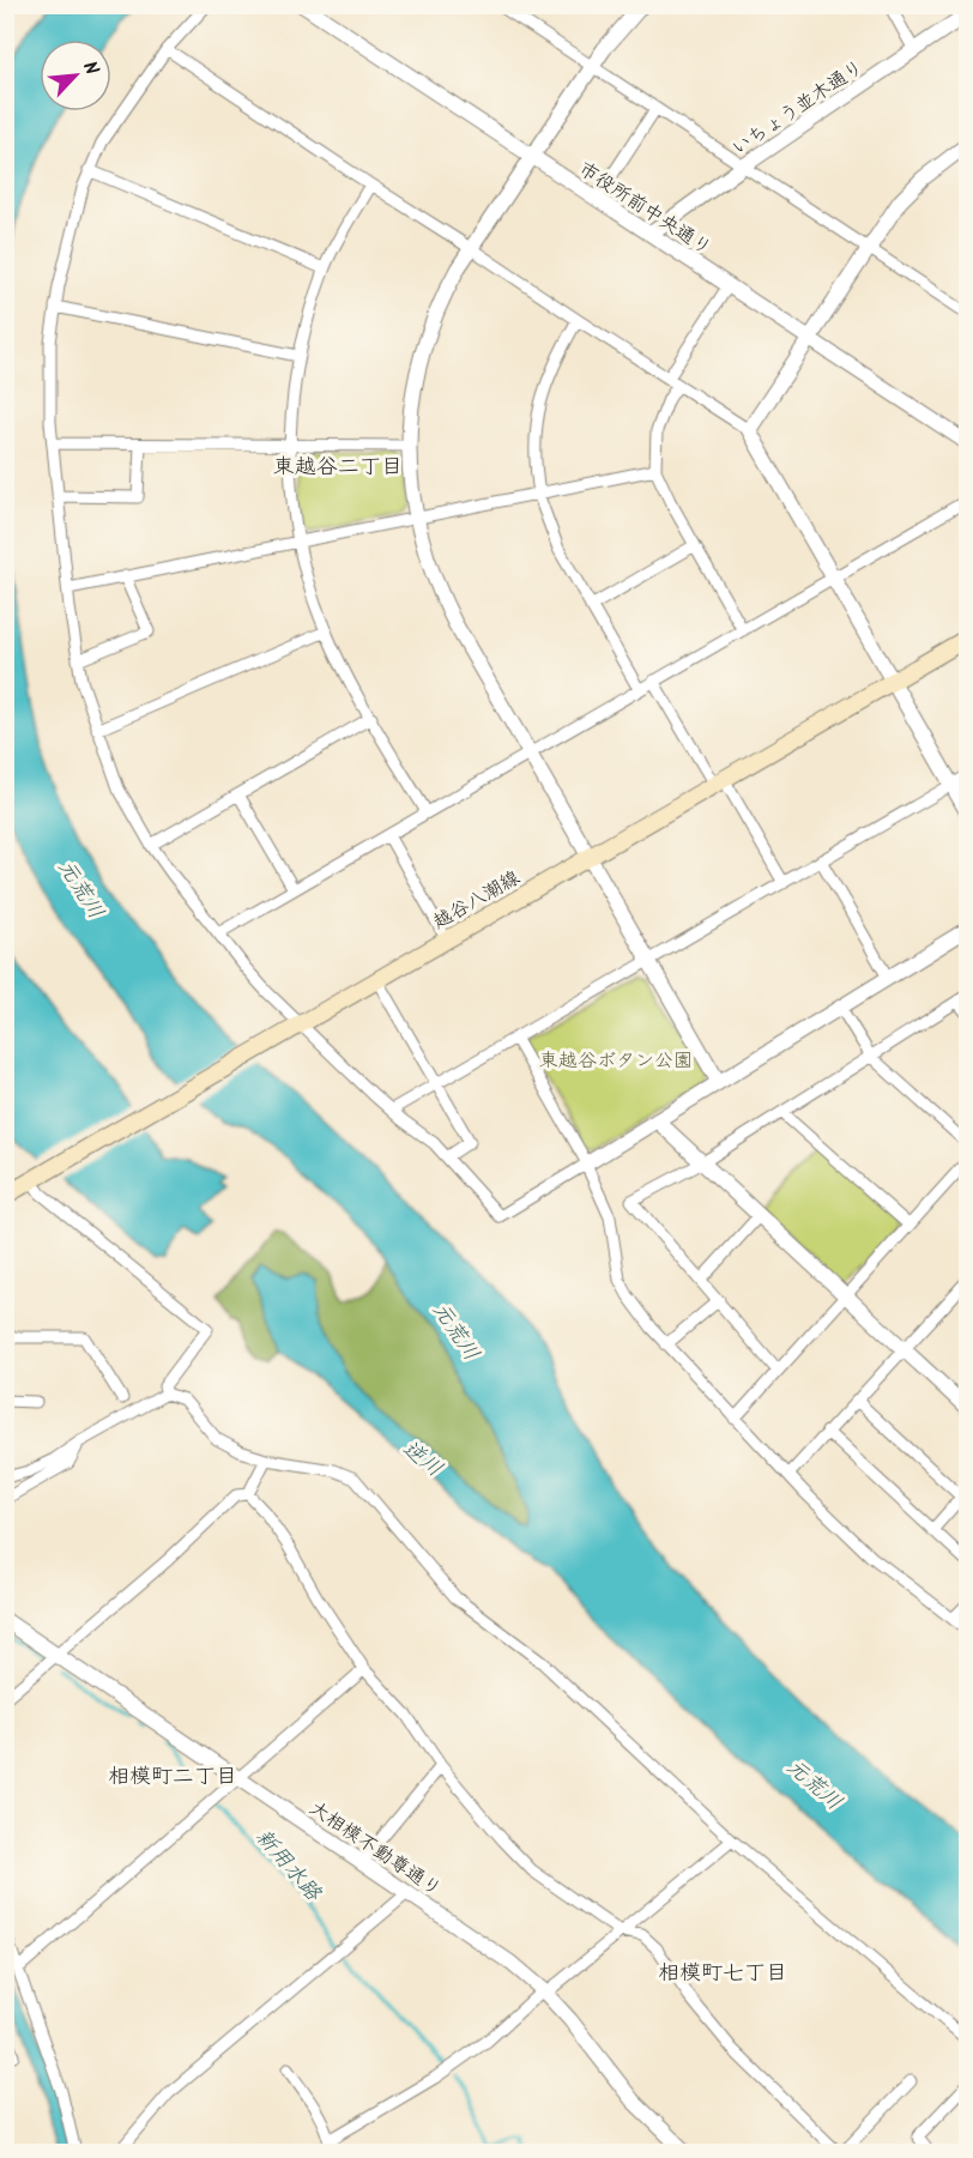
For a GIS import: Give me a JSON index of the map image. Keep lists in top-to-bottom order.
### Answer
{
  "streets": {
    "main road": ["越谷八潮線"],
    "street": ["いちょう並木通り", "市役所前中央通り", "大相模不動尊通り"]
  },
  "crossings": [
    ["いちょう並木通り", "市役所前中央通り"]
  ],
  "districts": ["東越谷二丁目", "相模町二丁目", "相模町七丁目"],
  "water": ["元荒川", "逆川", "新用水路"],
  "parks": ["東越谷ボタン公園"],
  "north": "top right"
}
